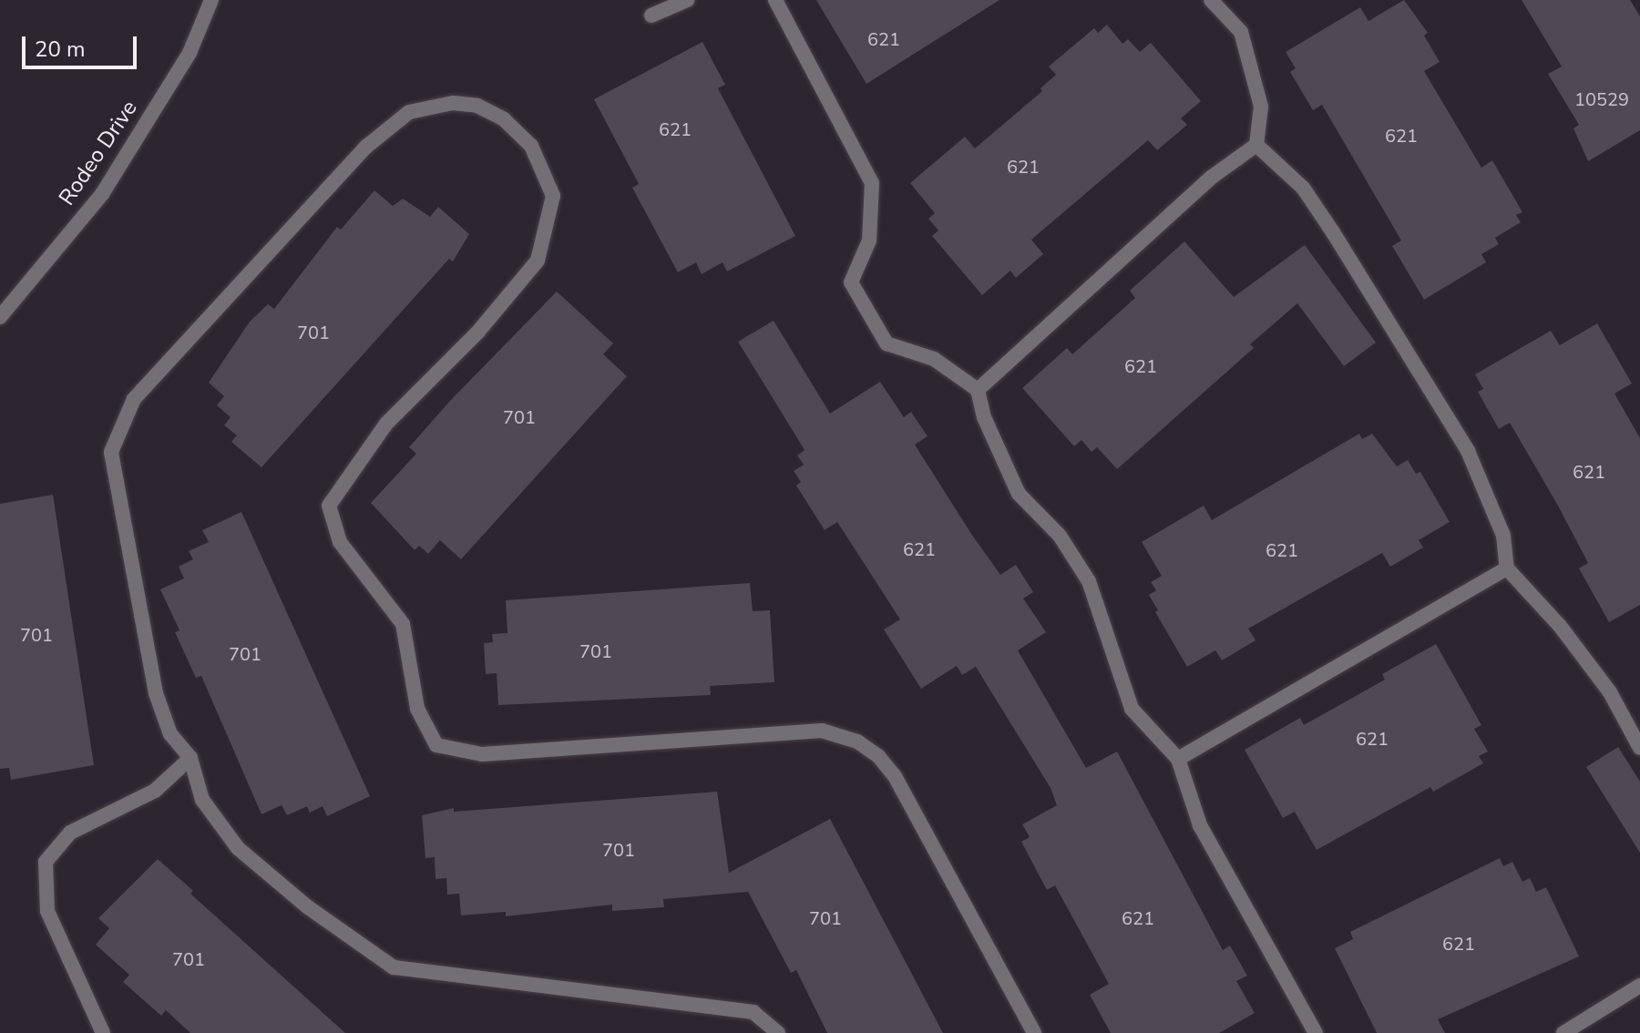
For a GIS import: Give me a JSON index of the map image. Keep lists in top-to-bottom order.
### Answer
{
  "streets": {
    "street": ["Rodeo Drive"]
  },
  "house_numbers": [
    "621",
    "10529",
    "621",
    "621",
    "621",
    "701",
    "621",
    "701",
    "621",
    "621",
    "621",
    "701",
    "701",
    "701",
    "621",
    "701",
    "701",
    "621",
    "621",
    "701"
  ],
  "scale_bar": "20 m"
}
